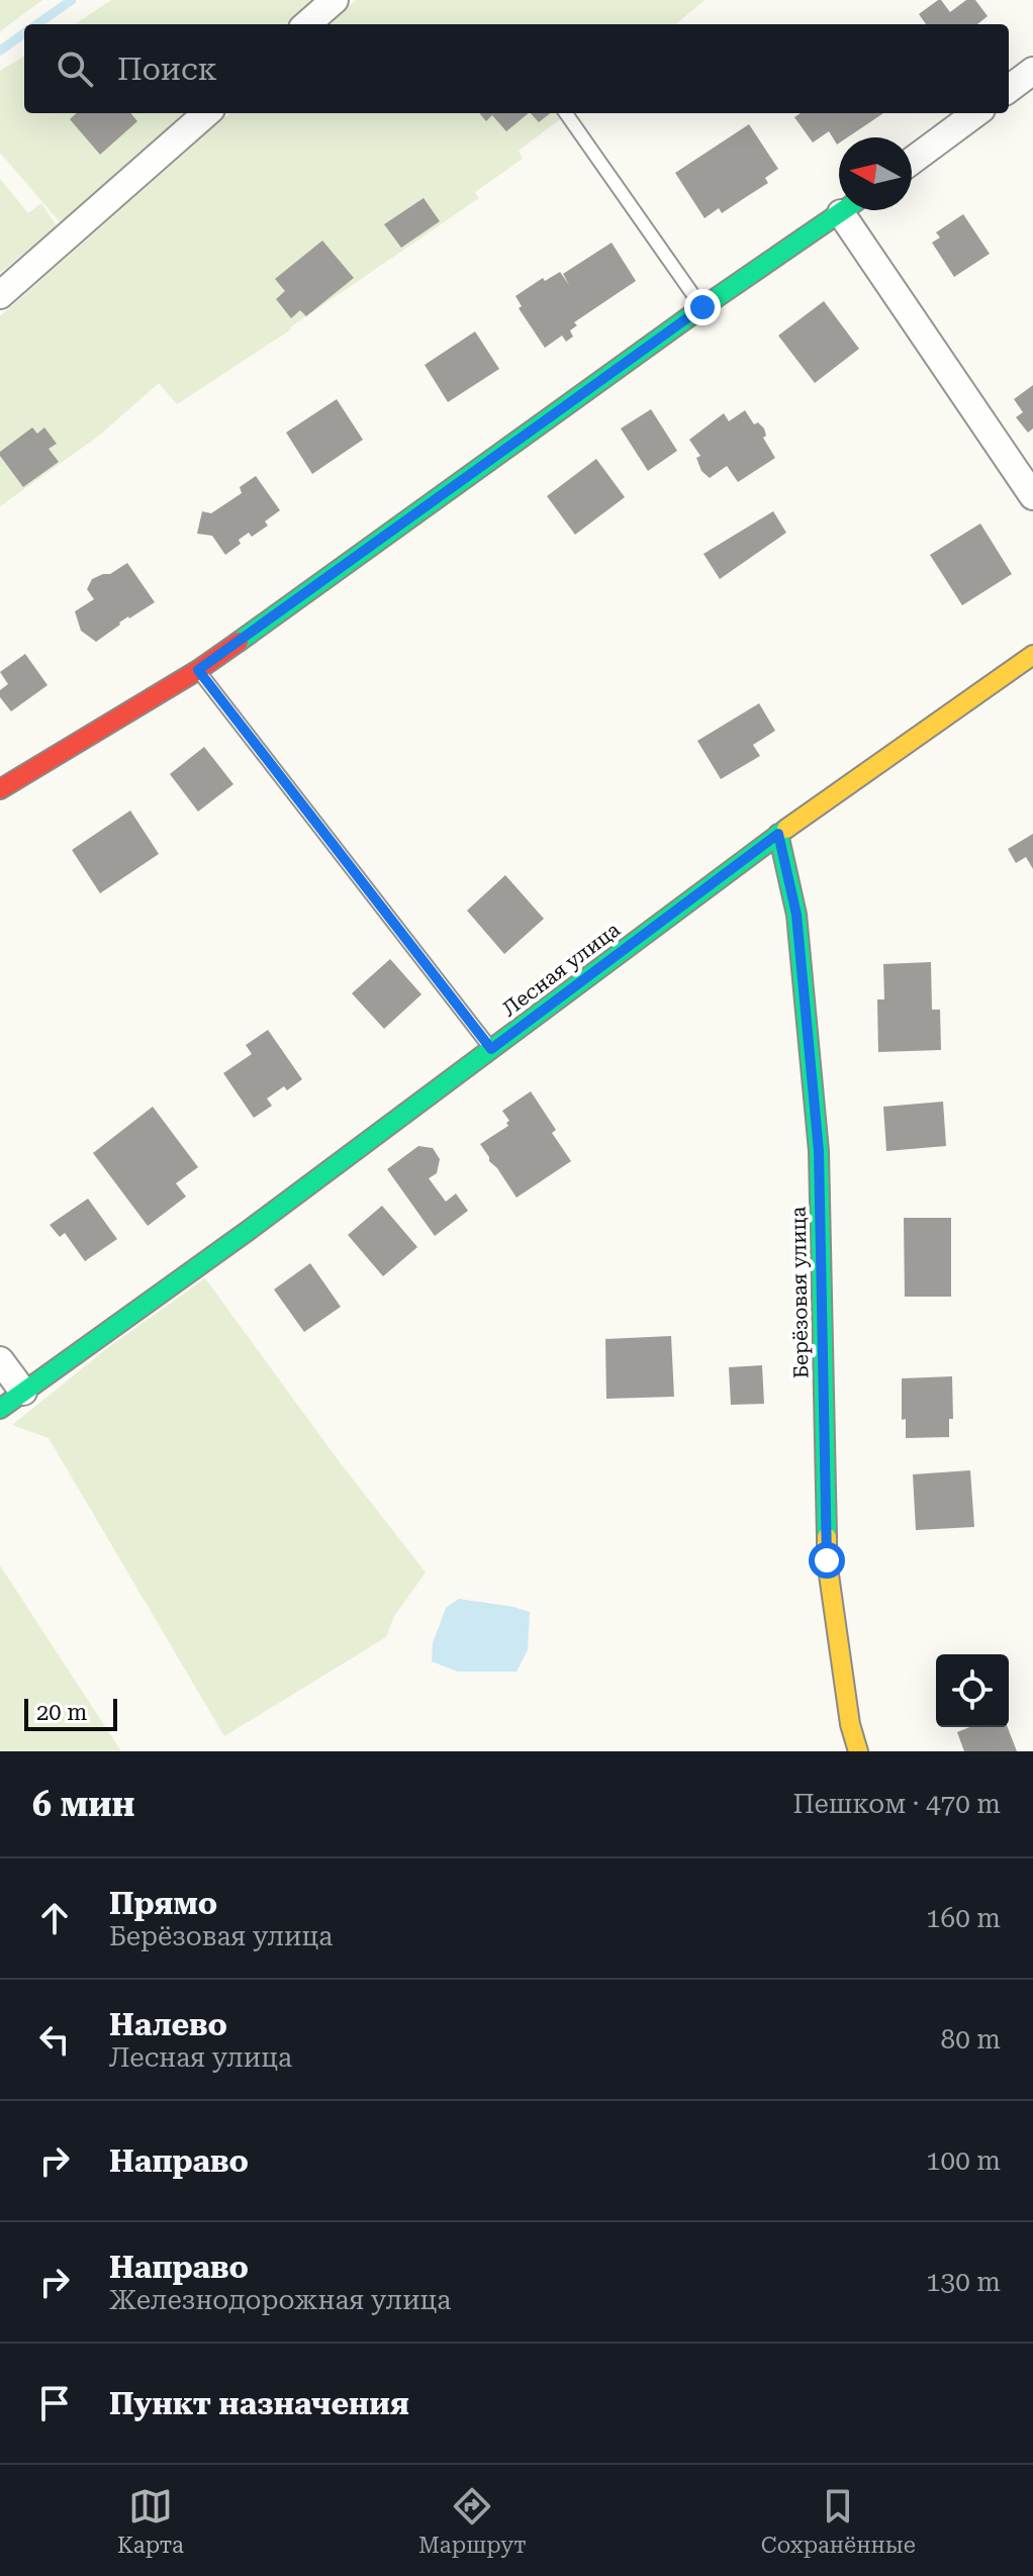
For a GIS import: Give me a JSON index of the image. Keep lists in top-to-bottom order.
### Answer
{
  "streets": {
    "street": ["Лесная улица", "Берёзовая улица"]
  },
  "crossings": [
    ["Лесная улица", "Берёзовая улица"]
  ],
  "scale_bar": "20 m",
  "north": "left",
  "page": {
    "search": "Поиск",
    "scale": "20 m",
    "heading": ["6 мин", "Пешком · 470 m"],
    "list": [
      ["Прямо", "Берёзовая улица", "160 m"],
      ["Налево", "Лесная улица", "80 m"],
      ["Направо", "100 m"],
      ["Направо", "Железнодорожная улица", "130 m"],
      "Пункт назначения"
    ],
    "nav": ["Карта", "Маршрут", "Сохранённые"]
  }
}
